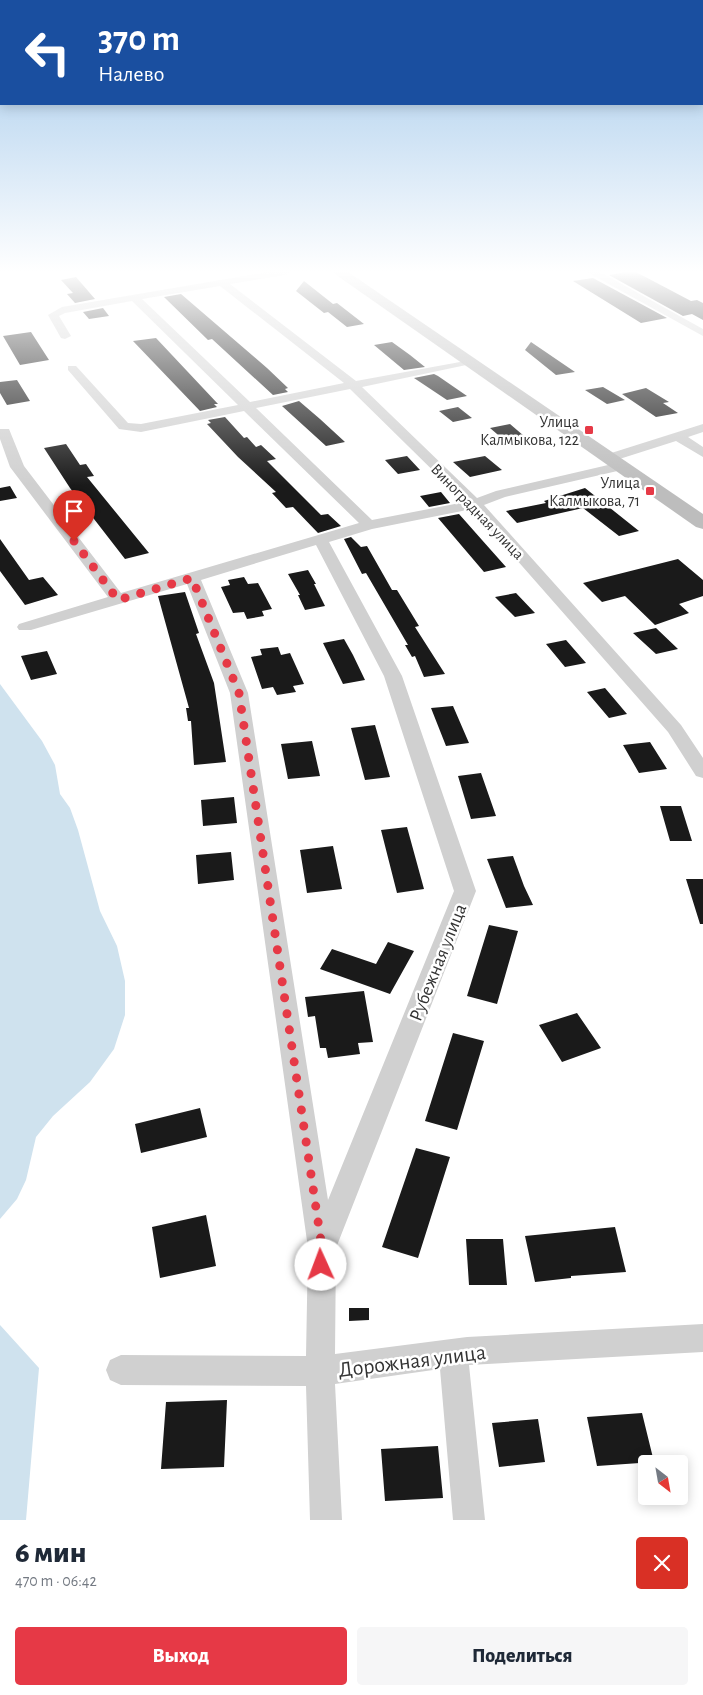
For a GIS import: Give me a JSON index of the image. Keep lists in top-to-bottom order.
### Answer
{
  "streets": {
    "street": ["Виноградная улица", "Рубежная улица", "Дорожная улица"]
  },
  "places": {
    "transit": ["Улица Калмыкова, 122", "Улица Калмыкова, 71"]
  },
  "north": "bottom right",
  "page": {
    "turn": ["370 m", "Налево"],
    "heading": ["6 мин", "470 m · 06:42"],
    "buttons": ["Выход", "Поделиться"]
  }
}
